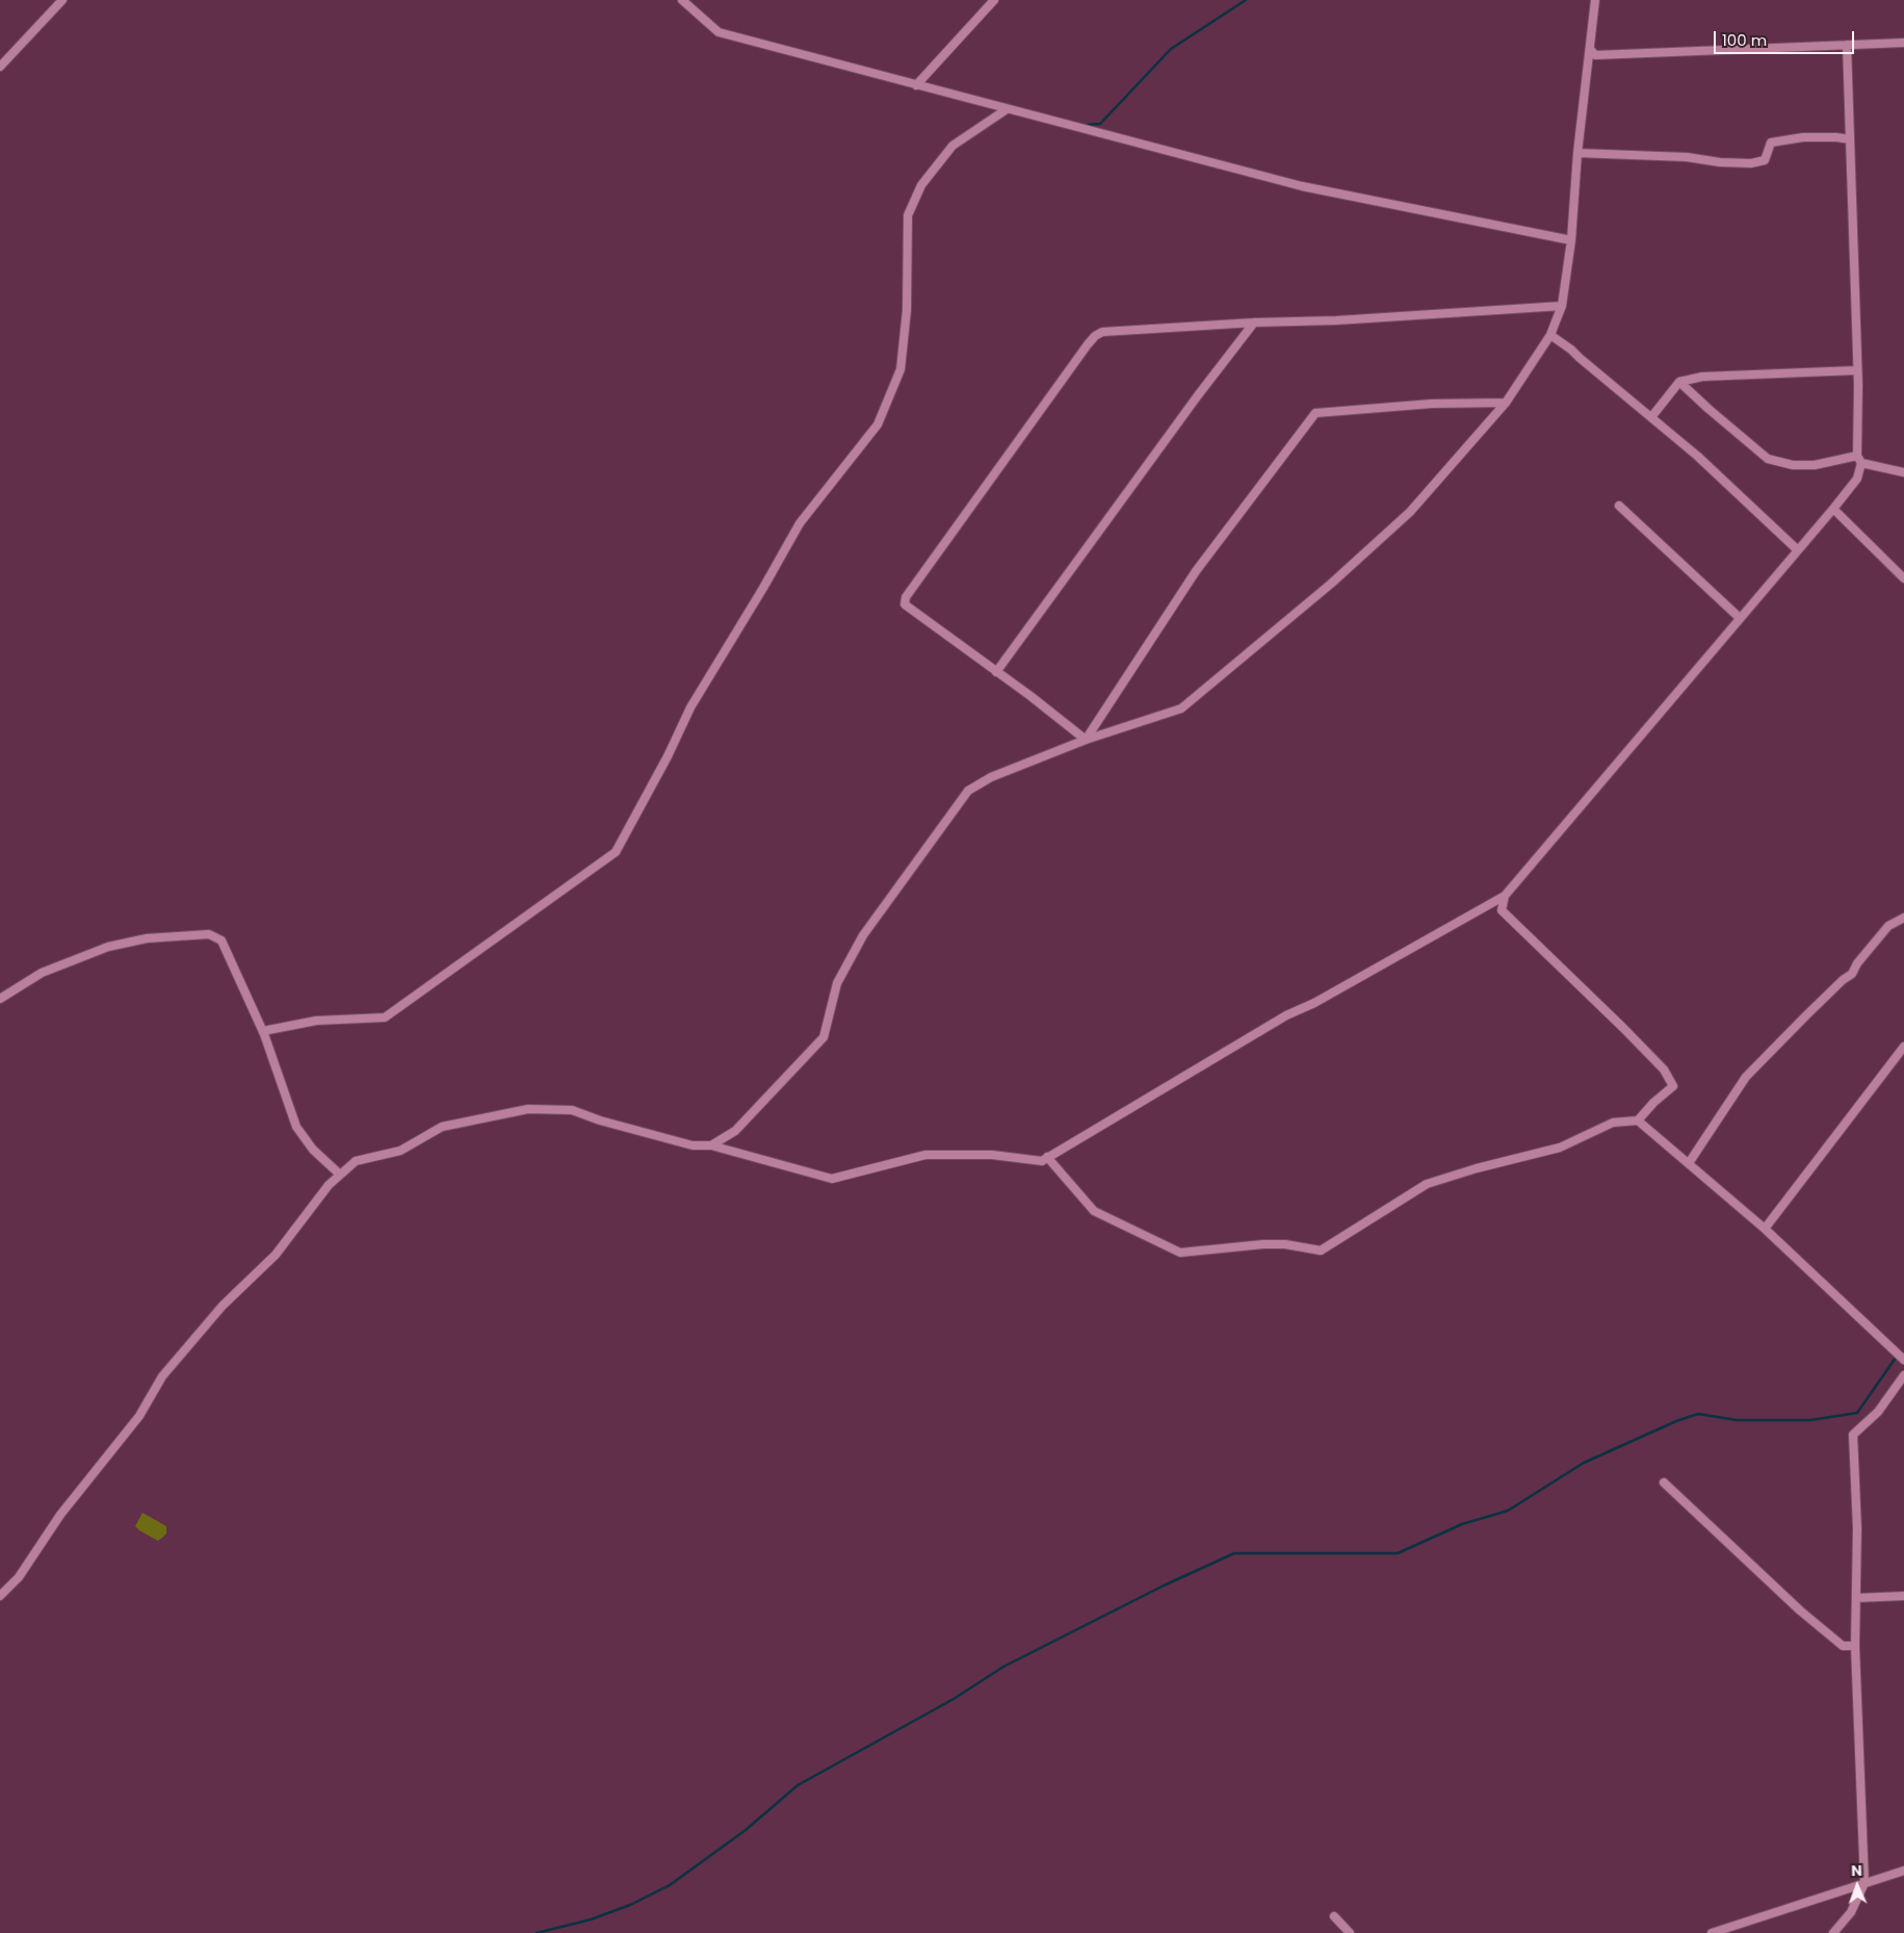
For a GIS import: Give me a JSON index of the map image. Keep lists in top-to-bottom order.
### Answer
{
  "scale_bar": "100 m",
  "north": "top"
}
